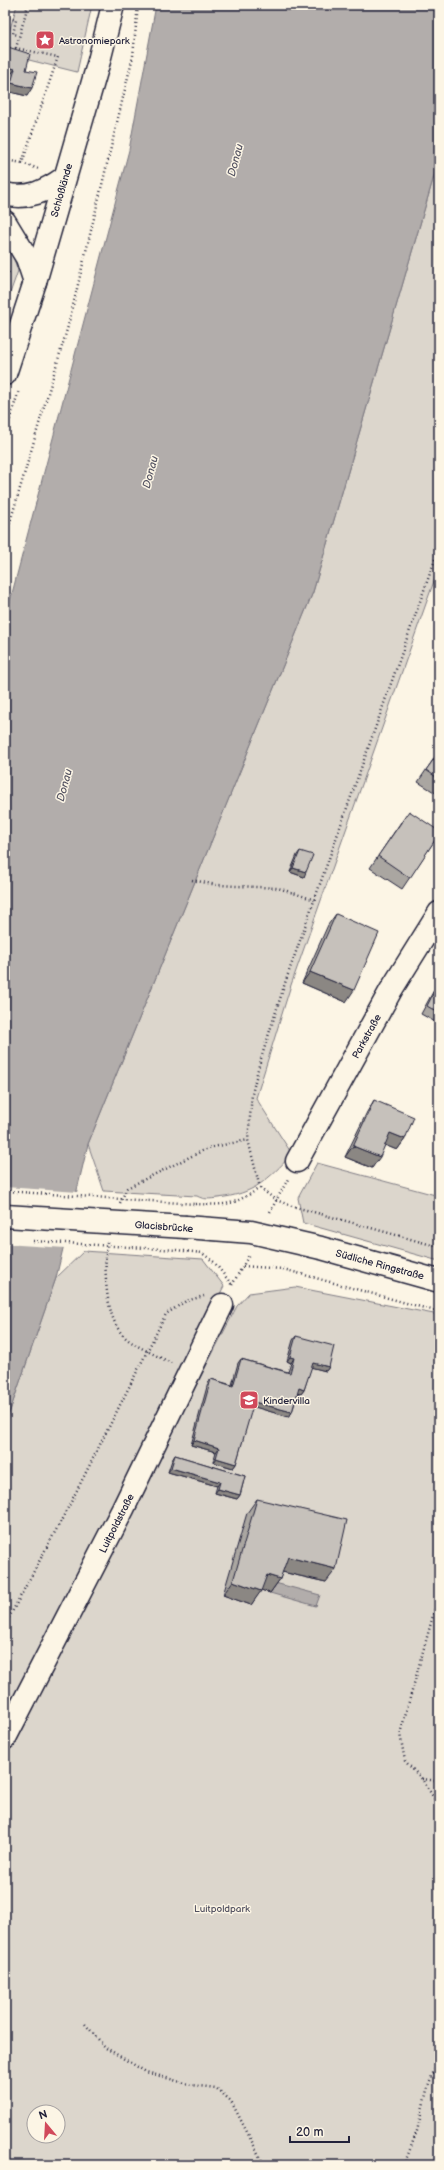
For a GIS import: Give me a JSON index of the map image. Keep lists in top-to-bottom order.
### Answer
{
  "streets": {
    "street": [
      "Schloßlände",
      "Parkstraße",
      "Glacisbrücke",
      "Südliche Ringstraße",
      "Luitpoldstraße"
    ]
  },
  "crossings": [
    ["Glacisbrücke", "Südliche Ringstraße"]
  ],
  "water": ["Donau"],
  "parks": ["Luitpoldpark"],
  "places": {
    "place": ["Astronomiepark"],
    "school or university": ["Kindervilla"]
  },
  "scale_bar": "20 m",
  "north": "top"
}
